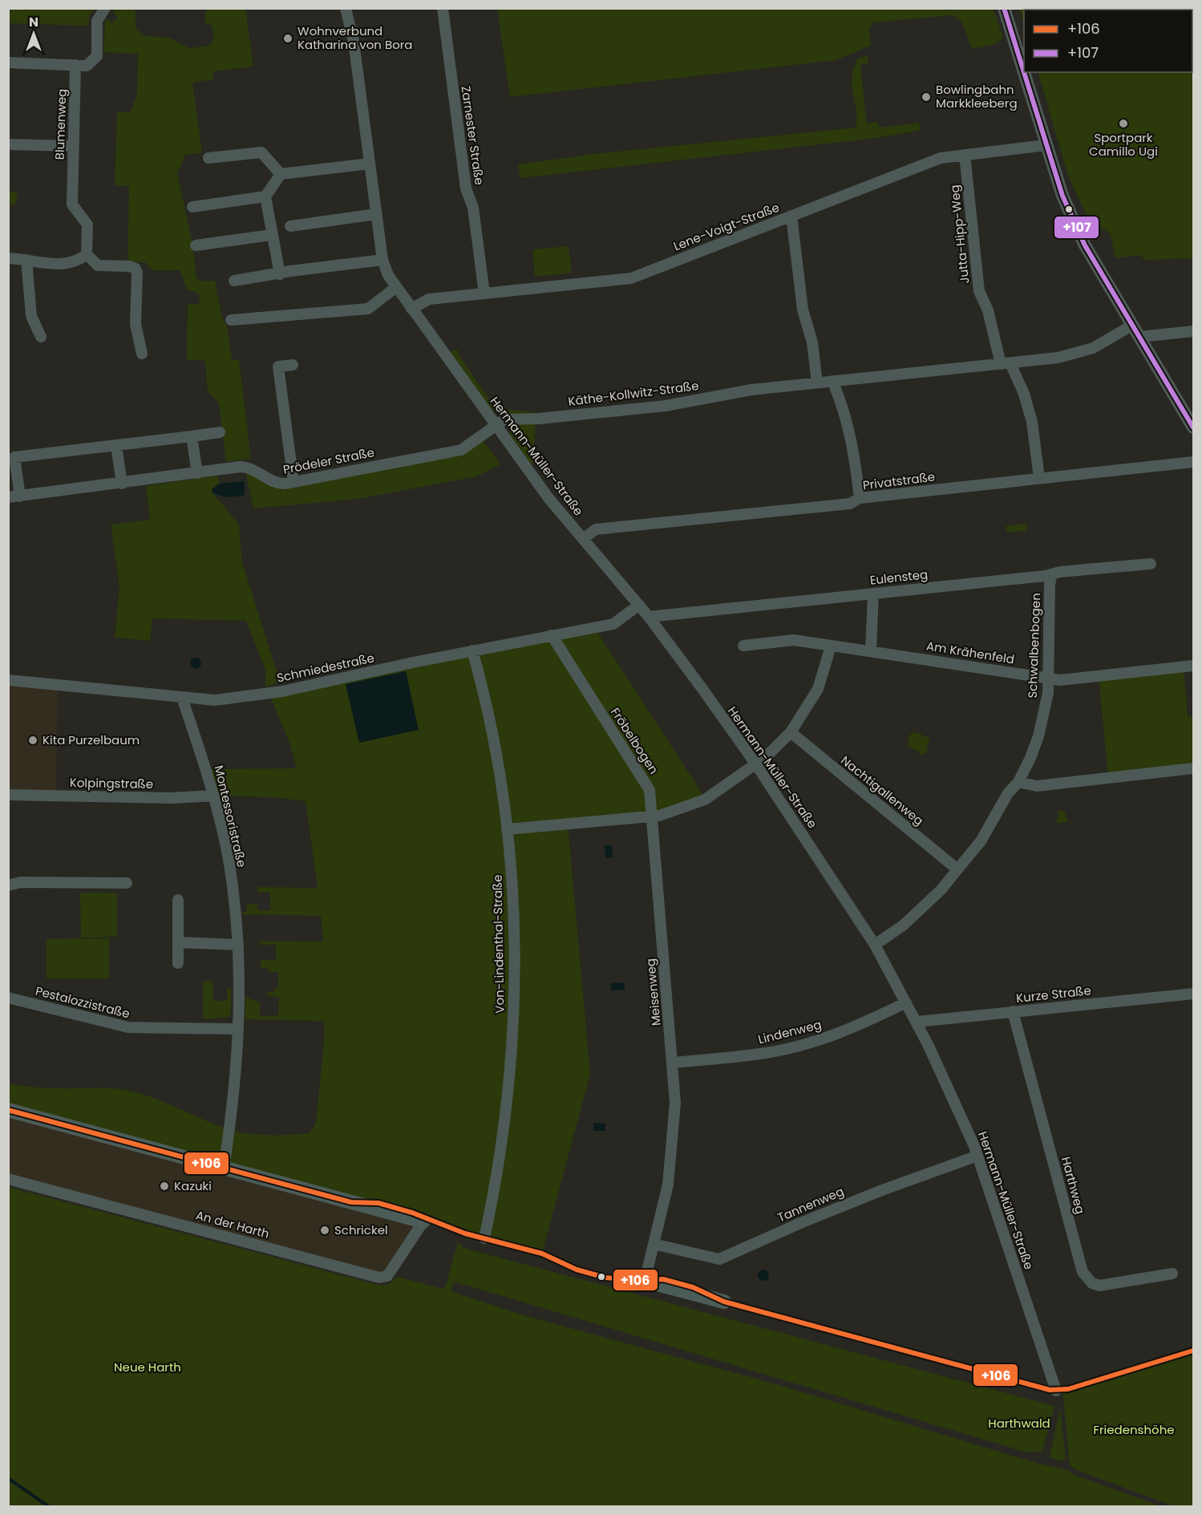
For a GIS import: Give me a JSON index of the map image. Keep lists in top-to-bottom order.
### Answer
{
  "streets": {
    "street": [
      "Blumenweg",
      "Zarnester Straße",
      "Lene-Voigt-Straße",
      "Jutta-Hipp-Weg",
      "Käthe-Kollwitz-Straße",
      "Hermann-Müller-Straße",
      "Prödeler Straße",
      "Privatstraße",
      "Eulensteg",
      "Schwalbenbogen",
      "Am Krähenfeld",
      "Schmiedestraße",
      "Fröbelbogen",
      "Kolpingstraße",
      "Nachtigallenweg",
      "Montessoristraße",
      "Von-Lindenthal-Straße",
      "Meisenweg",
      "Kurze Straße",
      "Pestalozzistraße",
      "Lindenweg",
      "Harthweg",
      "Tannenweg",
      "An der Harth"
    ]
  },
  "crossings": [
    ["Zarnester Straße", "Lene-Voigt-Straße"],
    ["Lene-Voigt-Straße", "Jutta-Hipp-Weg"],
    ["Lene-Voigt-Straße", "Hermann-Müller-Straße"],
    ["Jutta-Hipp-Weg", "Käthe-Kollwitz-Straße"],
    ["Käthe-Kollwitz-Straße", "Hermann-Müller-Straße"],
    ["Käthe-Kollwitz-Straße", "Prödeler Straße"],
    ["Hermann-Müller-Straße", "Prödeler Straße"],
    ["Hermann-Müller-Straße", "Privatstraße"],
    ["Hermann-Müller-Straße", "Eulensteg"],
    ["Hermann-Müller-Straße", "Schwalbenbogen"],
    ["Hermann-Müller-Straße", "Schmiedestraße"],
    ["Hermann-Müller-Straße", "Kurze Straße"],
    ["Hermann-Müller-Straße", "Lindenweg"],
    ["Hermann-Müller-Straße", "Tannenweg"],
    ["Eulensteg", "Schwalbenbogen"],
    ["Schwalbenbogen", "Am Krähenfeld"],
    ["Schwalbenbogen", "Nachtigallenweg"],
    ["Schmiedestraße", "Fröbelbogen"],
    ["Schmiedestraße", "Montessoristraße"],
    ["Schmiedestraße", "Von-Lindenthal-Straße"],
    ["Fröbelbogen", "Meisenweg"],
    ["Kolpingstraße", "Montessoristraße"],
    ["Montessoristraße", "Pestalozzistraße"],
    ["Meisenweg", "Lindenweg"],
    ["Meisenweg", "Tannenweg"],
    ["Kurze Straße", "Harthweg"]
  ],
  "parks": ["Neue Harth", "Harthwald", "Friedenshöhe"],
  "places": [
    "Wohnverbund Katharina von Bora",
    "Bowlingbahn Markkleeberg",
    "Sportpark Camillo Ugi",
    "Kita Purzelbaum",
    "Kazuki",
    "Schrickel"
  ],
  "lines": ["transit line +107", "transit line +106"],
  "legend": ["+106", "+107"],
  "north": "top"
}
